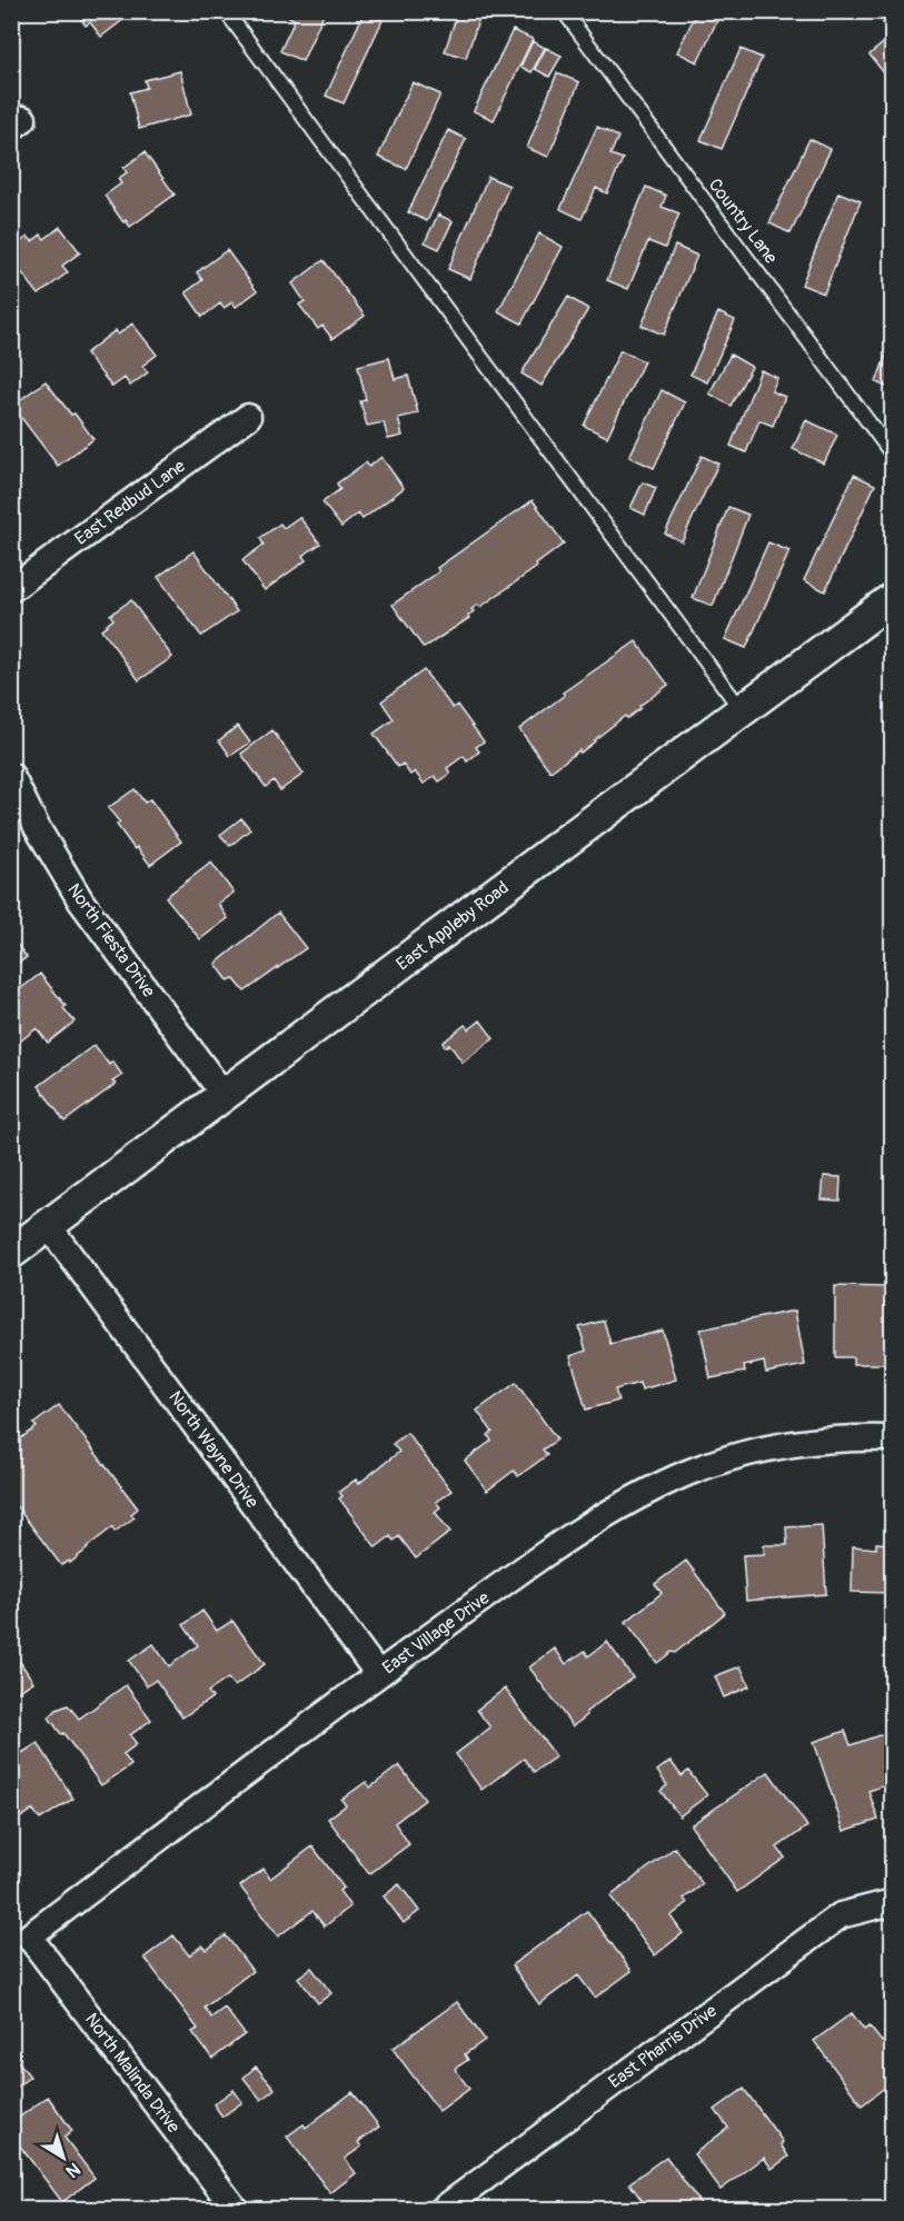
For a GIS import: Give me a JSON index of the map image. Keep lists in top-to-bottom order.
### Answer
{
  "streets": {
    "street": [
      "East Redbud Lane",
      "East Appleby Road",
      "North Fiesta Drive",
      "North Wayne Drive",
      "East Village Drive",
      "East Pharris Drive",
      "North Malinda Drive"
    ],
    "lane": ["Country Lane"]
  },
  "crossings": [
    ["East Appleby Road", "North Fiesta Drive"],
    ["East Appleby Road", "North Wayne Drive"],
    ["North Wayne Drive", "East Village Drive"],
    ["East Village Drive", "North Malinda Drive"]
  ],
  "north": "bottom right"
}
